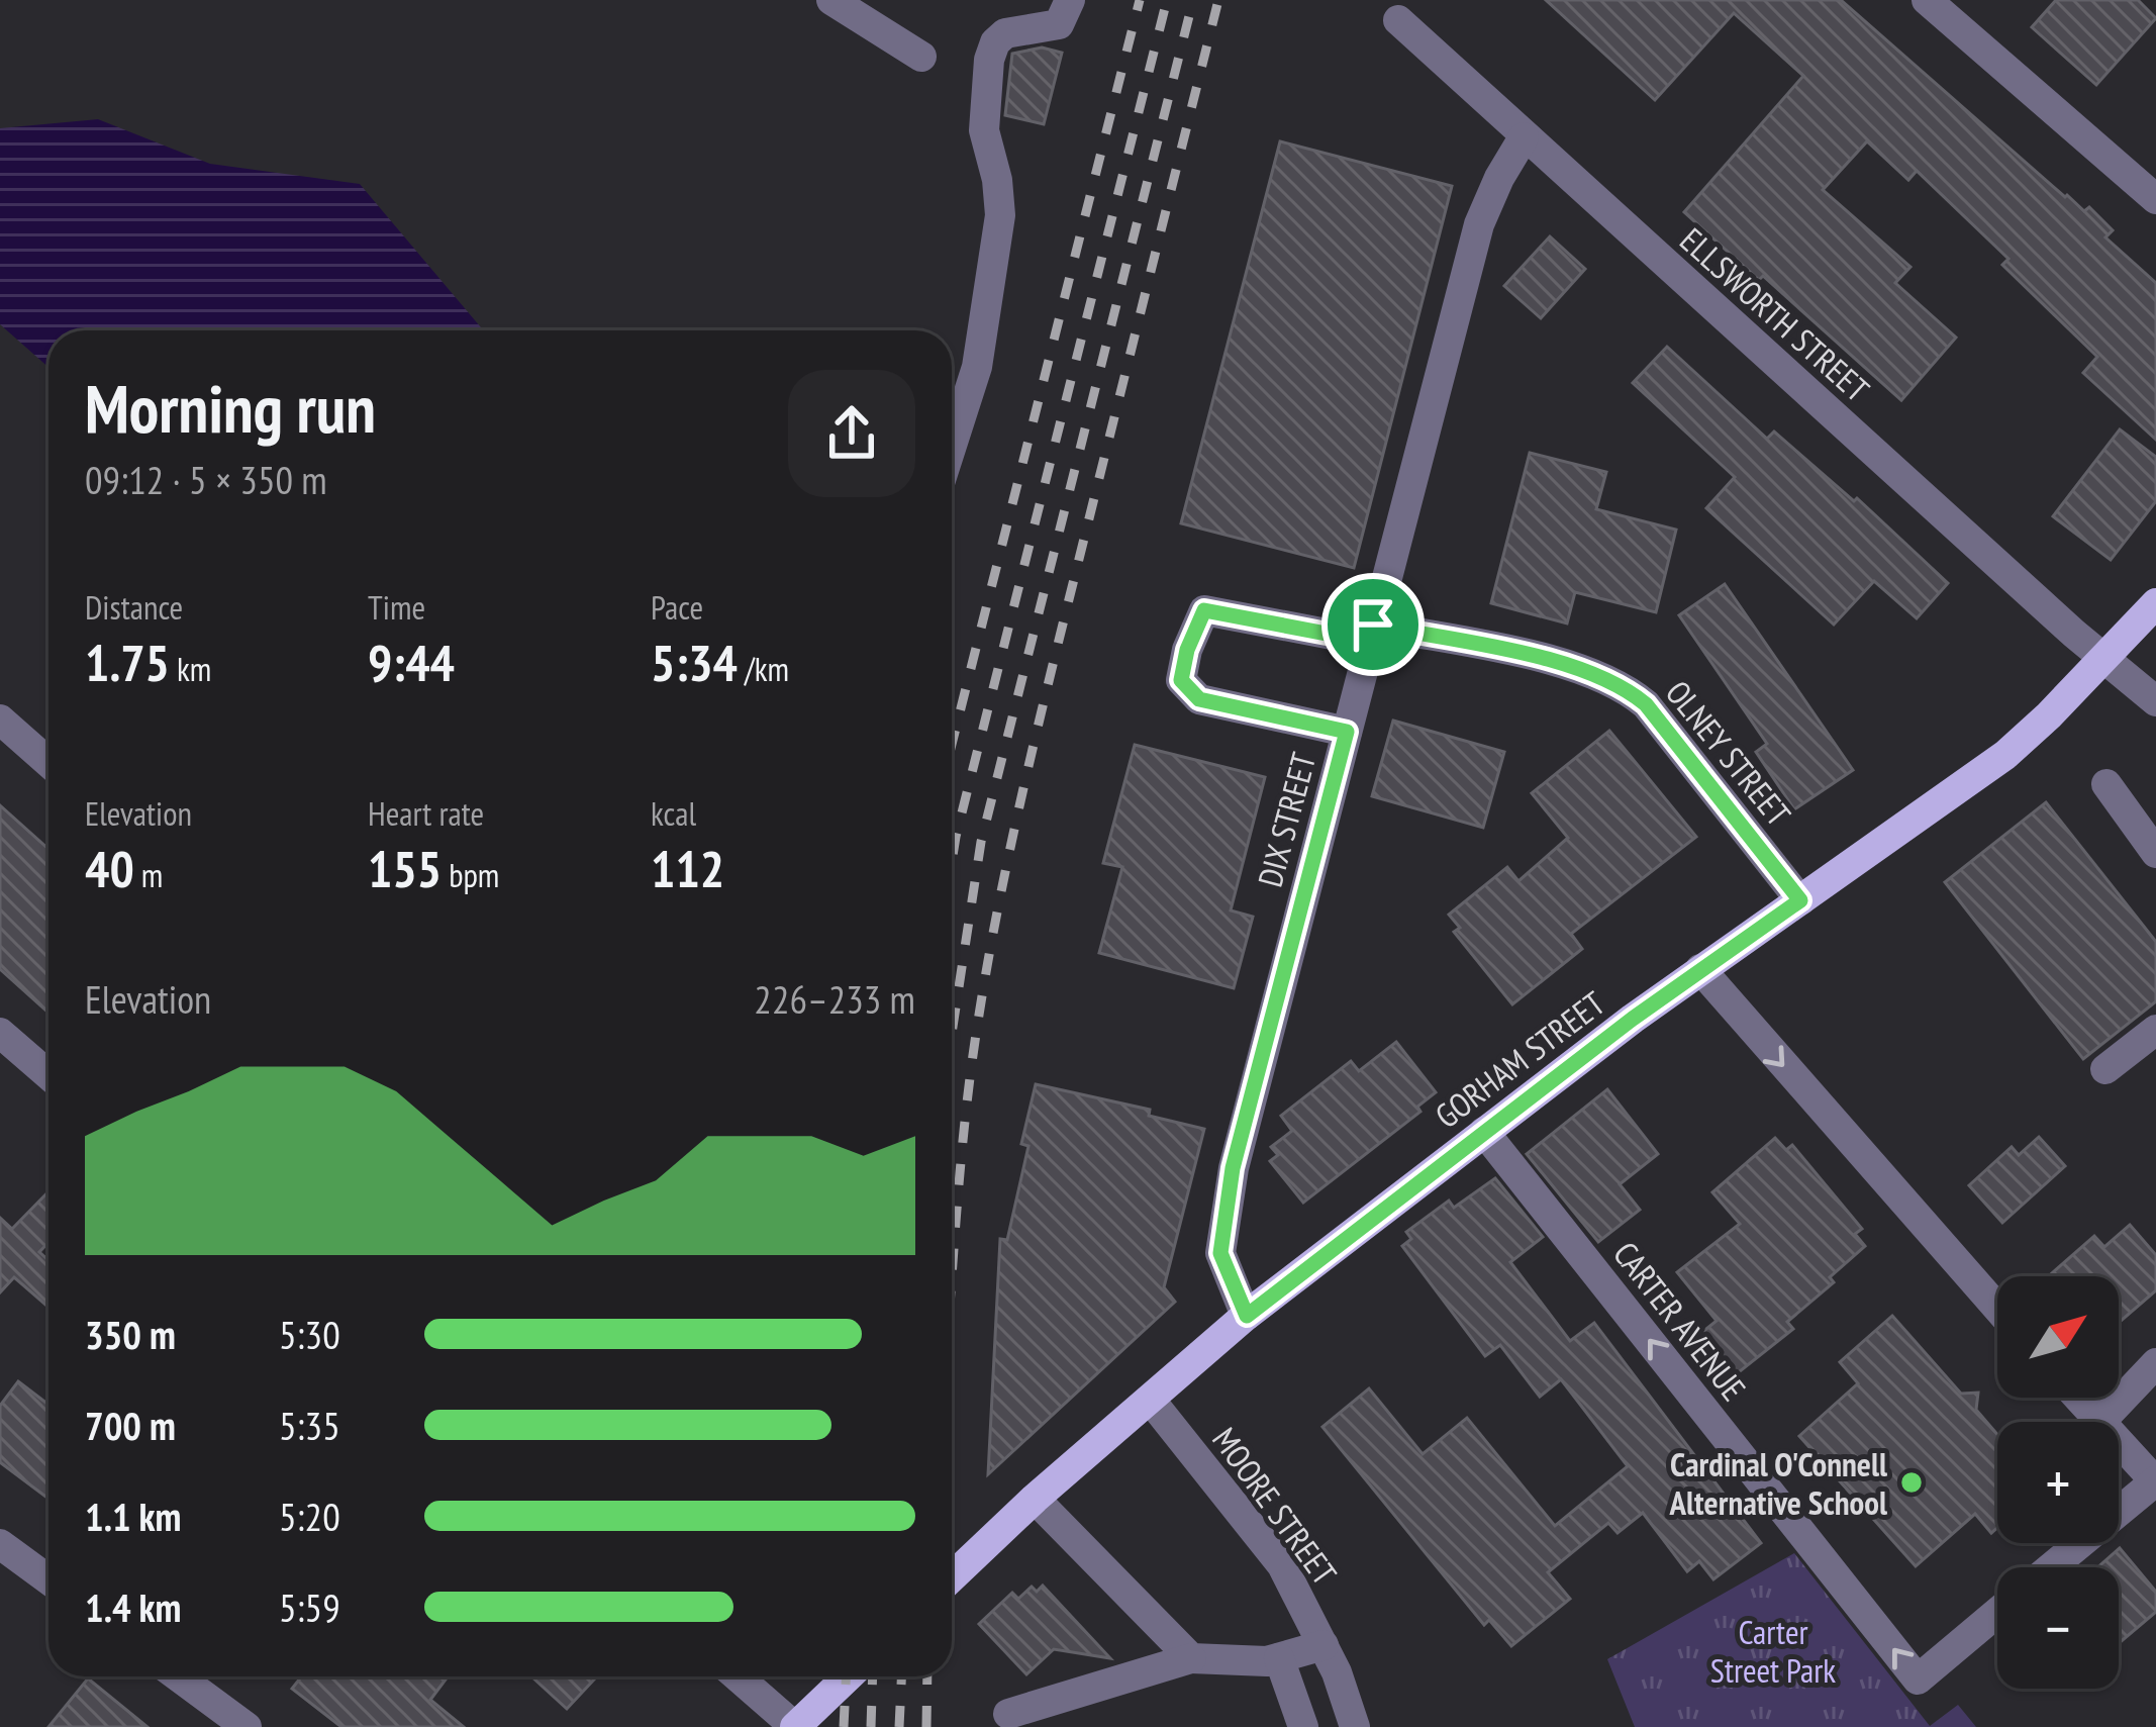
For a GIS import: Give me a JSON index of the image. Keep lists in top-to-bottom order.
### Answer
{
  "streets": {
    "main road": ["GORHAM STREET"],
    "street": [
      "ELLSWORTH STREET",
      "OLNEY STREET",
      "DIX STREET",
      "CARTER AVENUE",
      "MOORE STREET"
    ]
  },
  "crossings": [
    ["ELLSWORTH STREET", "DIX STREET"],
    ["ELLSWORTH STREET", "GORHAM STREET"],
    ["OLNEY STREET", "DIX STREET"],
    ["OLNEY STREET", "GORHAM STREET"],
    ["DIX STREET", "GORHAM STREET"],
    ["GORHAM STREET", "CARTER AVENUE"],
    ["GORHAM STREET", "MOORE STREET"]
  ],
  "one_way": ["CARTER AVENUE"],
  "parks": ["Carter Street Park"],
  "places": ["Cardinal O'Connell Alternative School"],
  "north": "top right",
  "page": {
    "heading": ["Morning run", "09:12 · 5 × 350 m"],
    "stats": [
      ["Distance", "1.75 km"],
      ["Time", "9:44"],
      ["Pace", "5:34 /km"],
      ["Elevation", "40 m"],
      ["Heart rate", "155 bpm"],
      ["kcal", "112"]
    ],
    "chart": ["Elevation", "226–233 m"],
    "map_buttons": ["+", "−"],
    "list": [
      {
        "name": "350 m",
        "note": "5:30"
      },
      {
        "name": "700 m",
        "note": "5:35"
      },
      {
        "name": "1.1 km",
        "note": "5:20"
      },
      {
        "name": "1.4 km",
        "note": "5:59"
      }
    ]
  }
}
